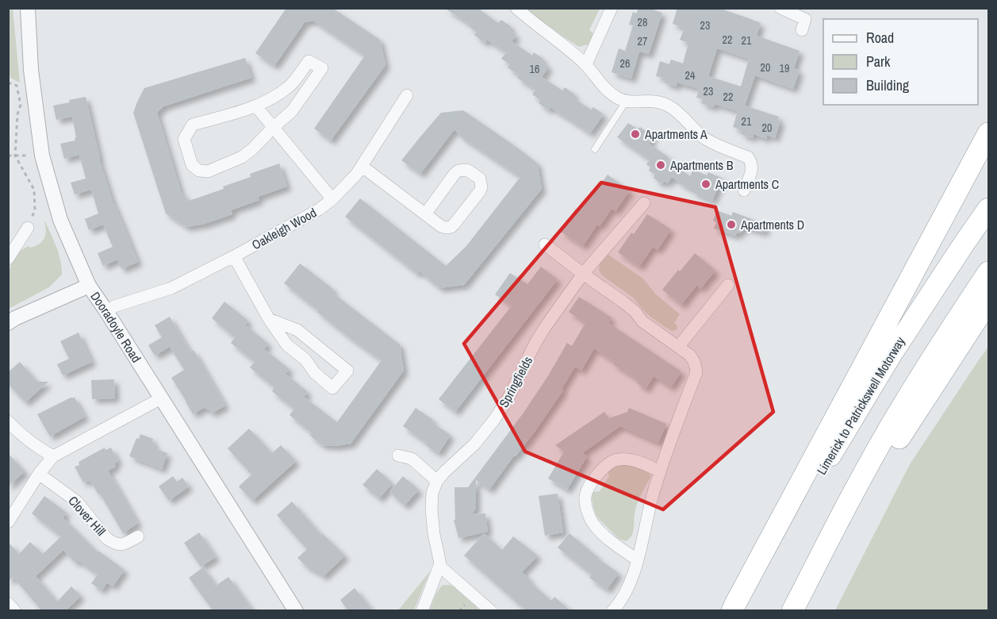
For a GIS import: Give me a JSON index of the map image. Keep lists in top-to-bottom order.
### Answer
{
  "streets": {
    "highway": ["Limerick to Patrickswell Motorway"],
    "street": [
      "Oakleigh Wood",
      "Dooradoyle Road",
      "Springfields",
      "Clover Hill"
    ]
  },
  "crossings": [
    ["Oakleigh Wood", "Dooradoyle Road"]
  ],
  "places": [
    "Apartments A",
    "Apartments B",
    "Apartments C",
    "Apartments D"
  ],
  "house_numbers": [
    "28",
    "23",
    "22",
    "21",
    "27",
    "26",
    "20",
    "19",
    "16",
    "24",
    "23",
    "22",
    "21",
    "20"
  ],
  "legend": ["Road", "Park", "Building"]
}
